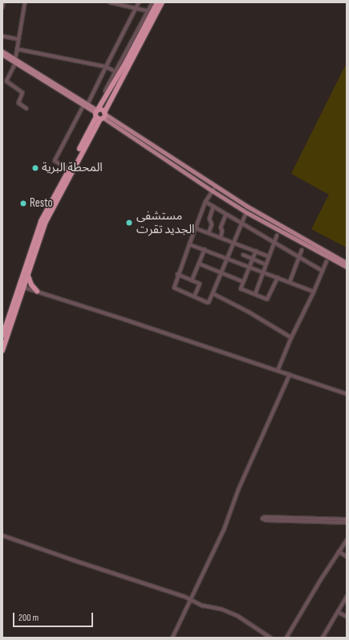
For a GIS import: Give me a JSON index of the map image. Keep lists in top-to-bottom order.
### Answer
{
  "places": ["المحطة البرية", "Resto", "مستشفى الجديد تقرت"],
  "scale_bar": "200 m"
}
